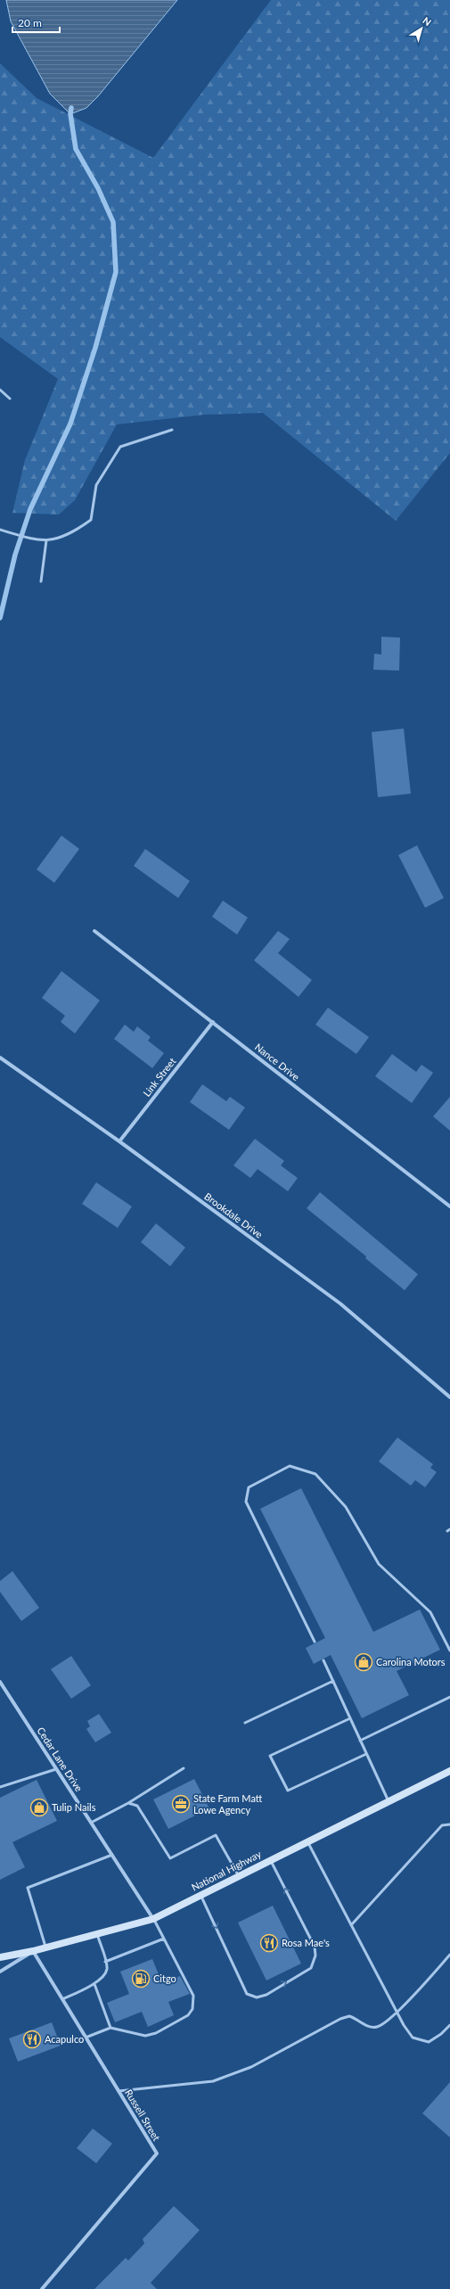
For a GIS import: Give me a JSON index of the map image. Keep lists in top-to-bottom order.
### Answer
{
  "streets": {
    "main road": ["National Highway"],
    "street": [
      "Nance Drive",
      "Link Street",
      "Brookdale Drive",
      "Cedar Lane Drive",
      "Russell Street"
    ]
  },
  "crossings": [
    ["Nance Drive", "Link Street"],
    ["Link Street", "Brookdale Drive"],
    ["Cedar Lane Drive", "National Highway"],
    ["National Highway", "Russell Street"]
  ],
  "places": {
    "shop": ["Carolina Motors", "Tulip Nails"],
    "office": ["State Farm Matt Lowe Agency"],
    "restaurant": ["Rosa Mae's", "Acapulco"],
    "fuel station": ["Citgo"]
  },
  "scale_bar": "20 m",
  "north": "top right"
}
